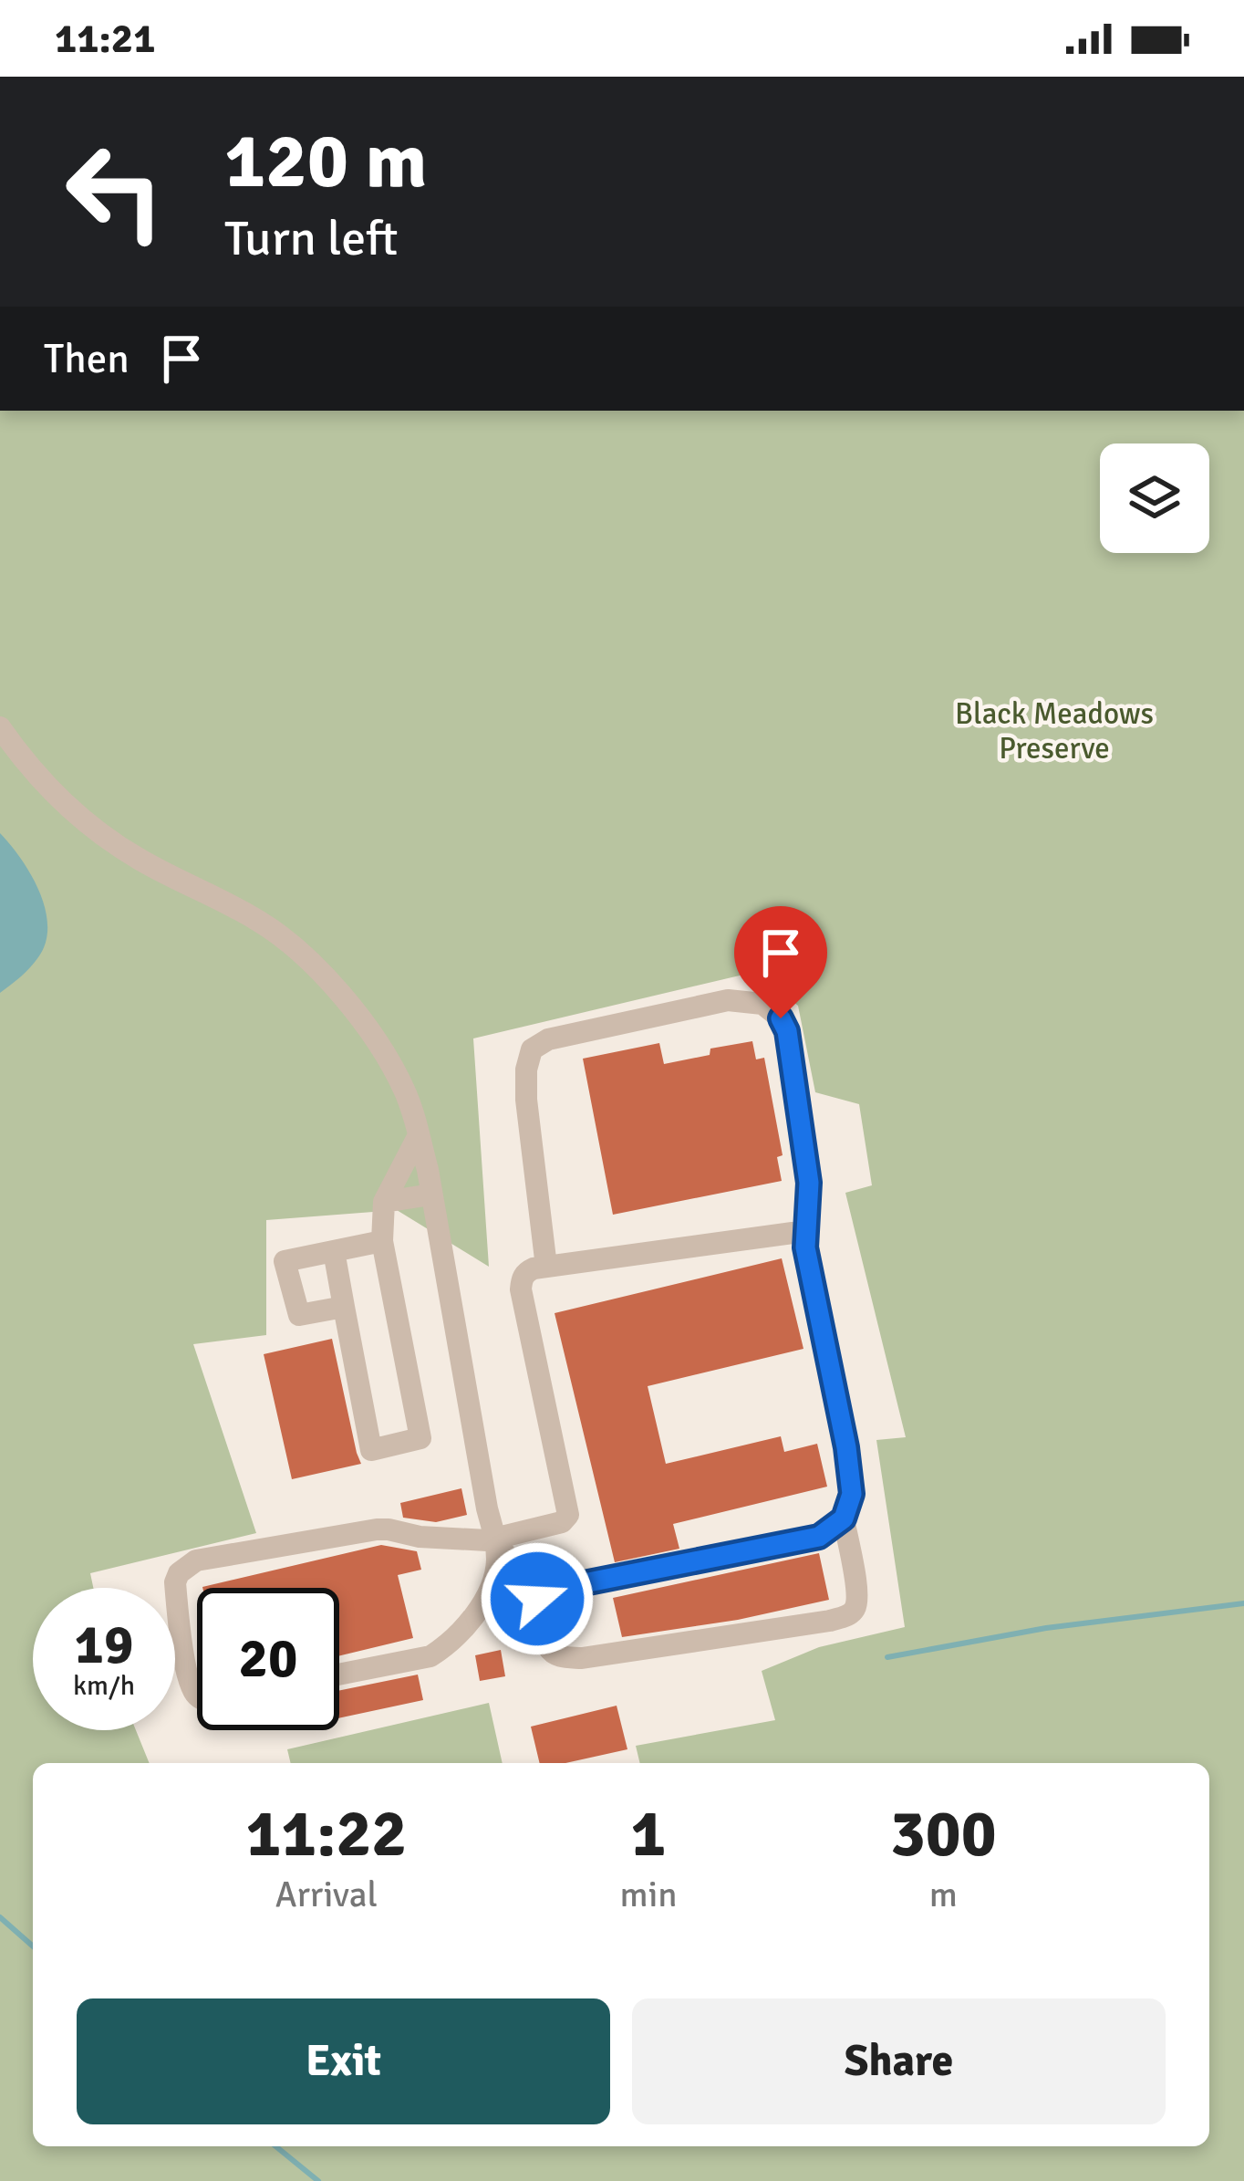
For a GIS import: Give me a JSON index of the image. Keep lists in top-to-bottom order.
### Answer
{
  "parks": ["Black Meadows Preserve"],
  "page": {
    "status": "11:21",
    "turn": ["120 m", "Turn left"],
    "then": "Then",
    "speed": "19 km/h",
    "limit": "20",
    "eta": [
      "11:22",
      "Arrival",
      "1",
      "min",
      "300",
      "m"
    ],
    "buttons": ["Exit", "Share"]
  }
}
